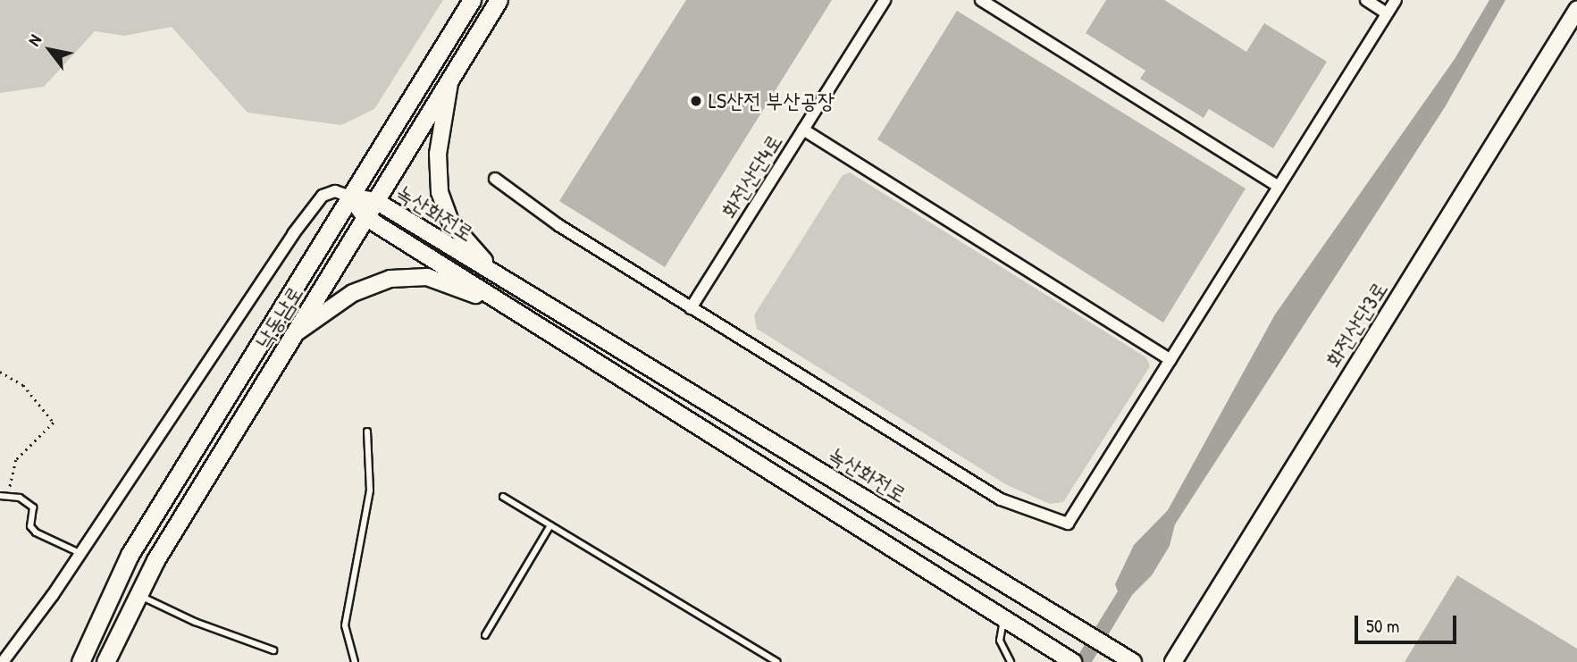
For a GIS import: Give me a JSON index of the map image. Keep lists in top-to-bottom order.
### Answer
{
  "streets": {
    "main road": ["녹산화전로", "낙동남로", "화전산단3로"],
    "street": ["화전산단4로"]
  },
  "crossings": [
    ["녹산화전로", "낙동남로"]
  ],
  "places": ["LS산전 부산공장"],
  "scale_bar": "50 m",
  "north": "top left"
}
